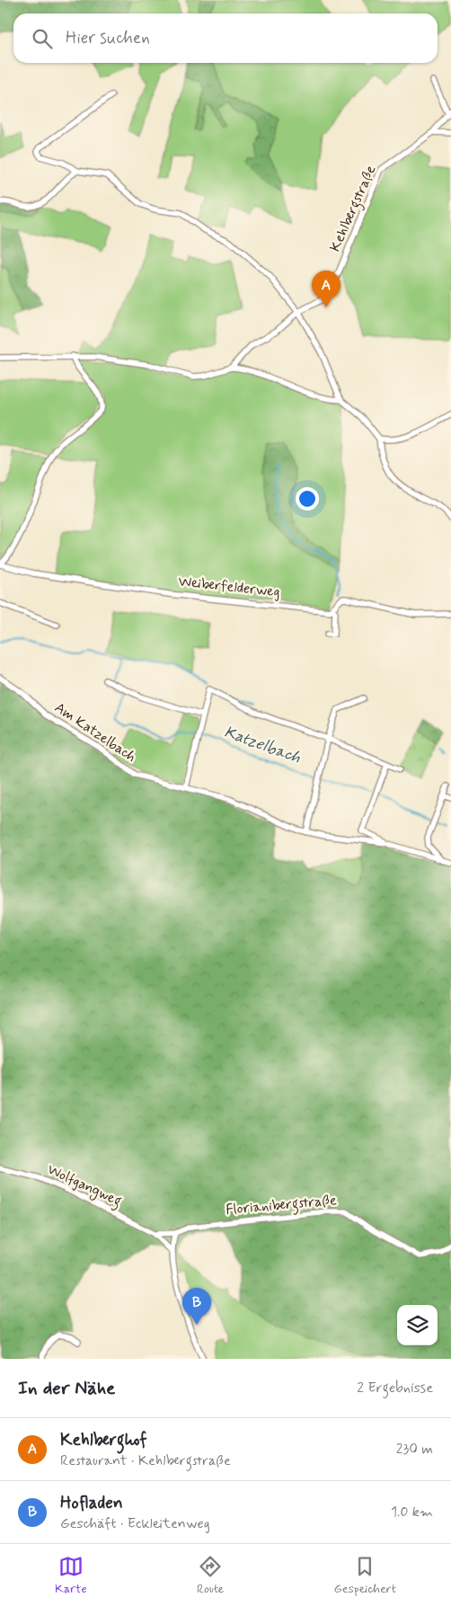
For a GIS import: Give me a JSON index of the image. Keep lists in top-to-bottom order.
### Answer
{
  "streets": {
    "street": [
      "Kehlbergstraße",
      "Weiberfelderweg",
      "Am Katzelbach",
      "Wolfgangweg",
      "Florianibergstraße"
    ]
  },
  "crossings": [
    ["Wolfgangweg", "Florianibergstraße"]
  ],
  "water": ["Katzelbach"],
  "page": {
    "search": "Hier suchen",
    "pins": ["A", "B"],
    "heading": ["In der Nähe", "2 Ergebnisse"],
    "list": [
      {
        "mark": "A",
        "name": "Kehlberghof",
        "note": "Restaurant · Kehlbergstraße",
        "value": "230 m"
      },
      {
        "mark": "B",
        "name": "Hofladen",
        "note": "Geschäft · Eckleitenweg",
        "value": "1.0 km"
      }
    ],
    "nav": ["Karte", "Route", "Gespeichert"]
  }
}
